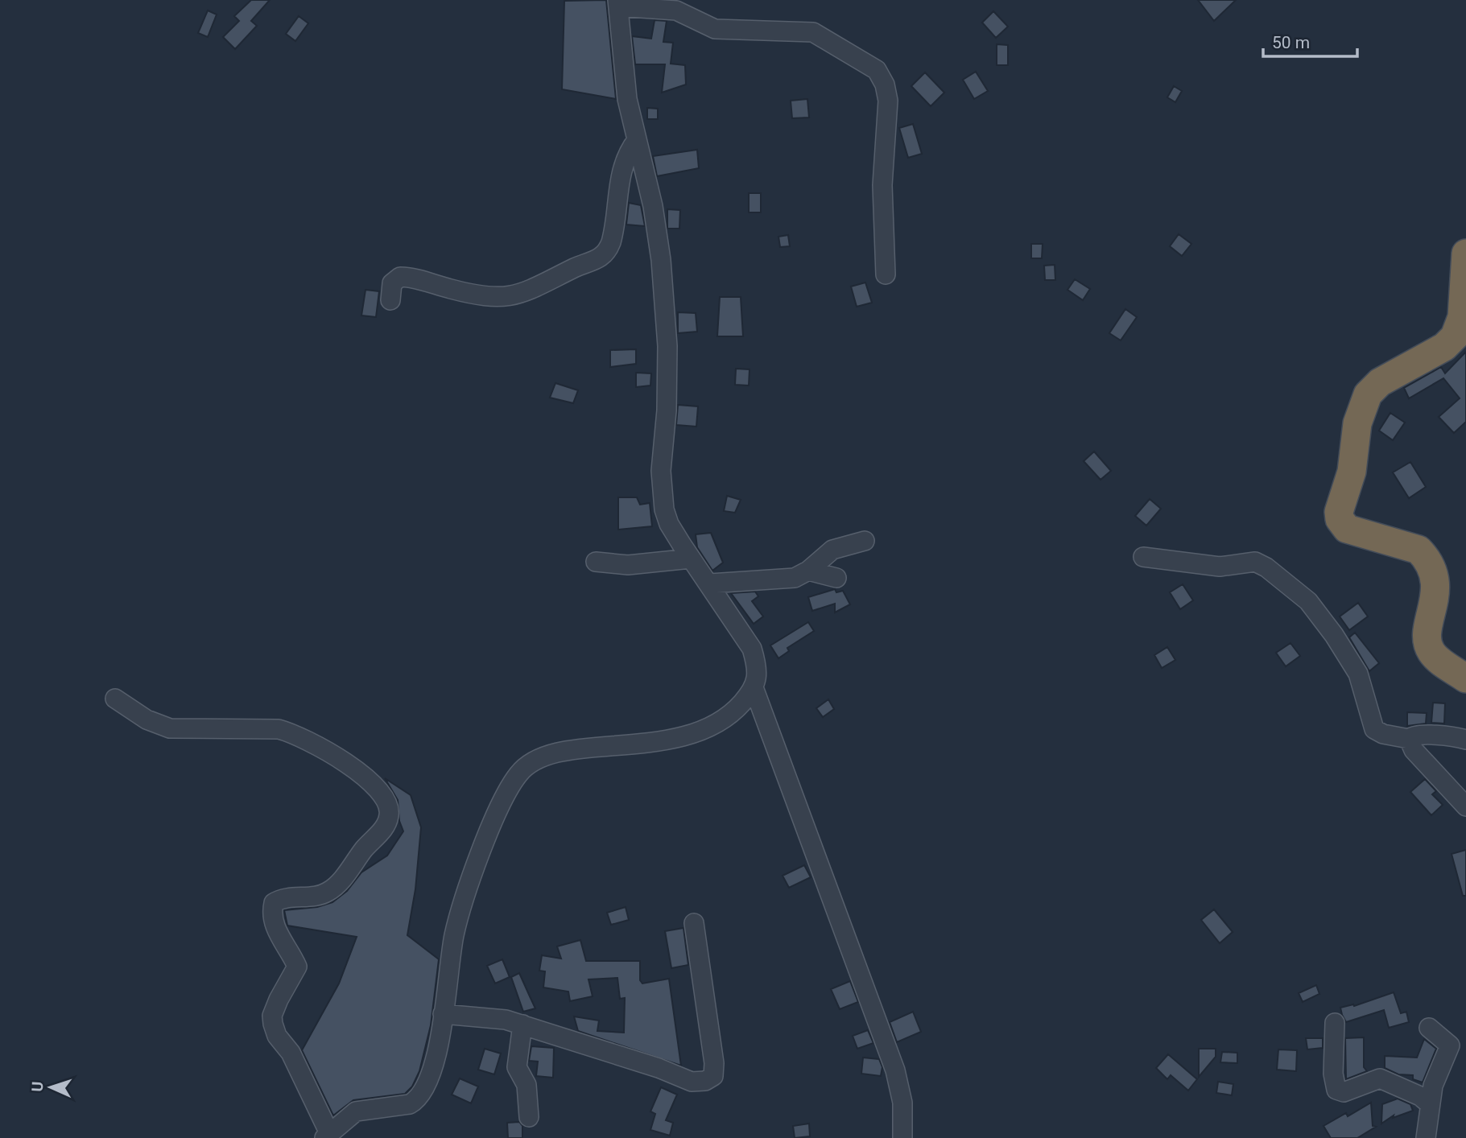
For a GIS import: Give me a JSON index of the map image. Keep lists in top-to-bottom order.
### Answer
{
  "scale_bar": "50 m",
  "north": "left"
}
